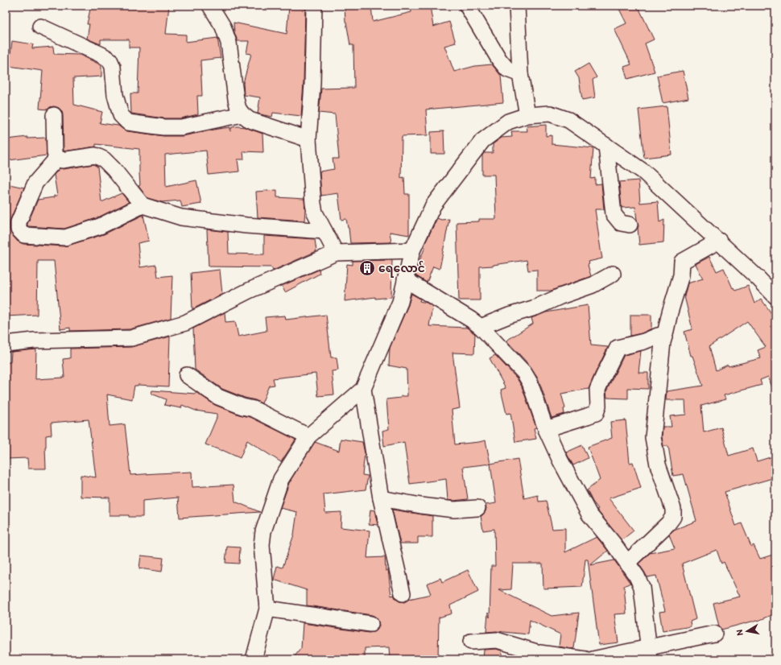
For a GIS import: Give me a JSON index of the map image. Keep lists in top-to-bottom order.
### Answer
{
  "places": {
    "building": ["ရေလောင်"]
  },
  "north": "left"
}
